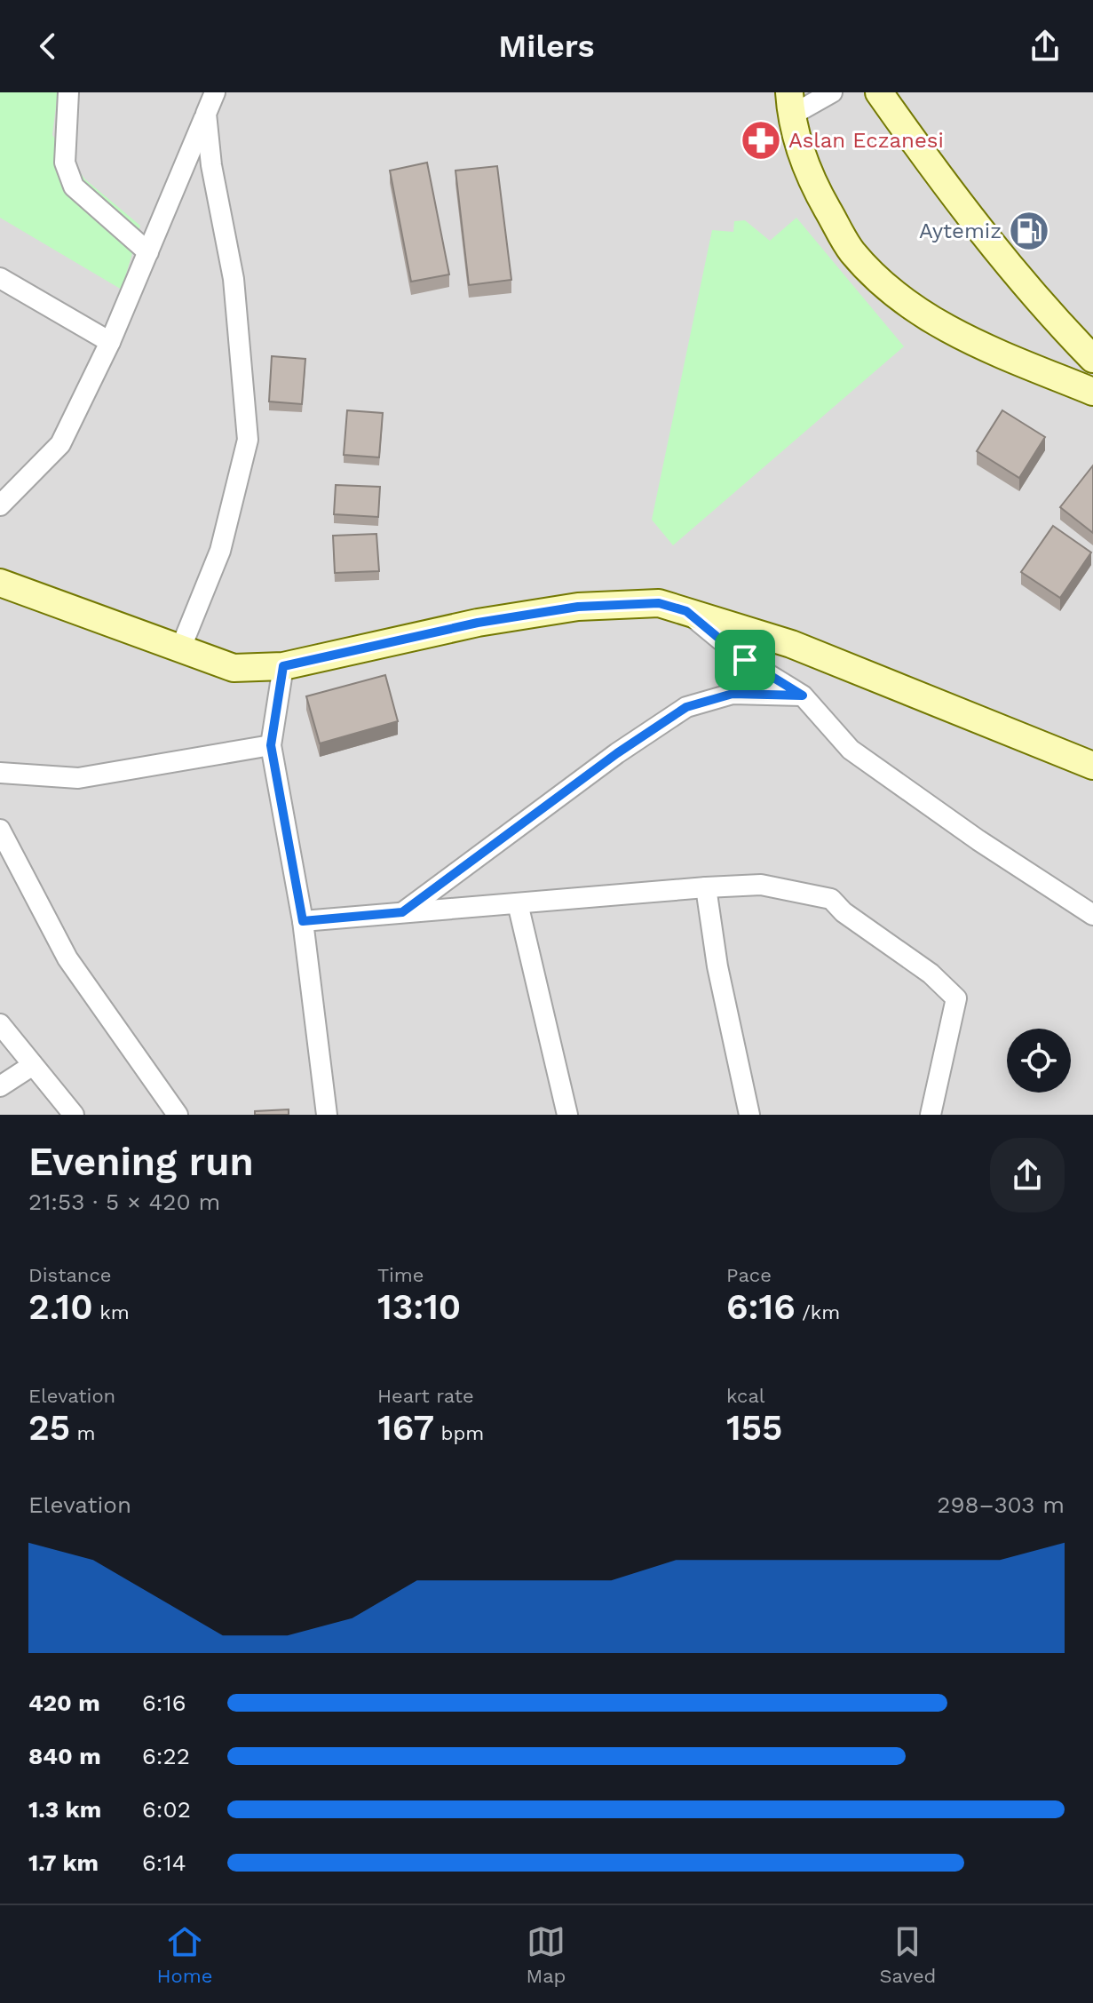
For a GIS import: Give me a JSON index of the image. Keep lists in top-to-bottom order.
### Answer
{
  "places": {
    "pharmacy": ["Aslan Eczanesi"],
    "fuel station": ["Aytemiz"]
  },
  "page": {
    "header": "Milers",
    "heading": ["Evening run", "21:53 · 5 × 420 m"],
    "stats": [
      ["Distance", "2.10 km"],
      ["Time", "13:10"],
      ["Pace", "6:16 /km"],
      ["Elevation", "25 m"],
      ["Heart rate", "167 bpm"],
      ["kcal", "155"]
    ],
    "chart": ["Elevation", "298–303 m"],
    "list": [
      {
        "name": "420 m",
        "note": "6:16"
      },
      {
        "name": "840 m",
        "note": "6:22"
      },
      {
        "name": "1.3 km",
        "note": "6:02"
      },
      {
        "name": "1.7 km",
        "note": "6:14"
      }
    ],
    "tabs": ["Home", "Map", "Saved"]
  }
}
